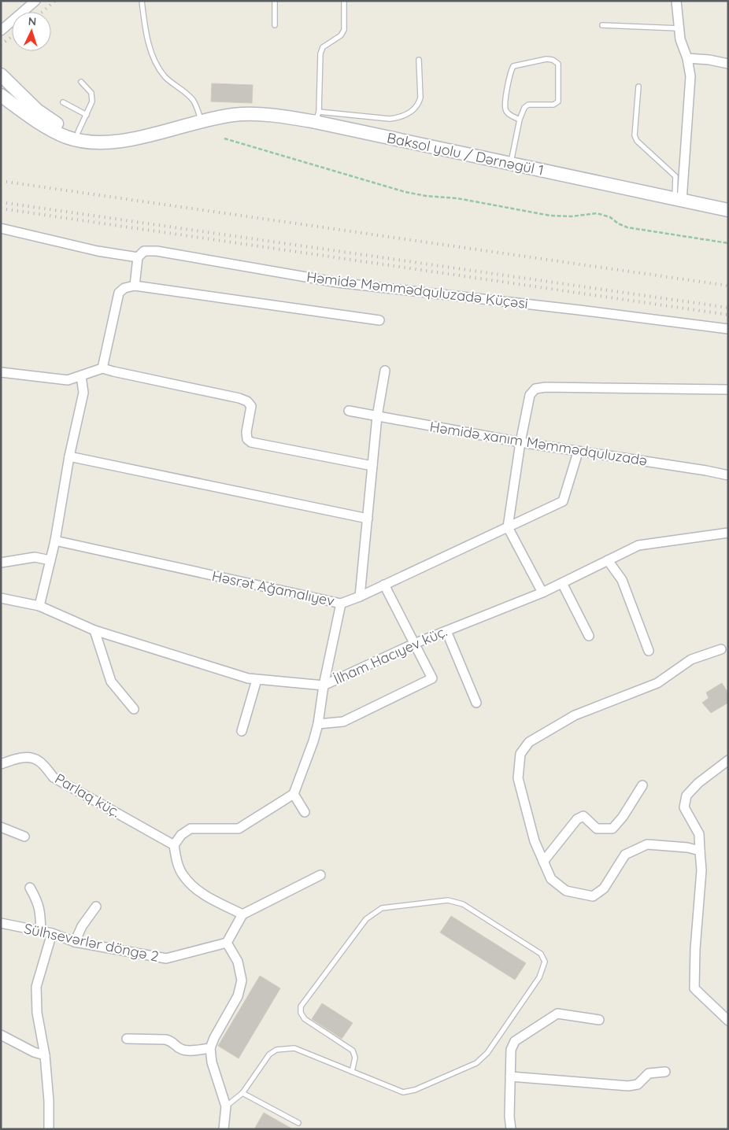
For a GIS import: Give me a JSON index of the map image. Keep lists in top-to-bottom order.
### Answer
{
  "streets": {
    "main road": ["Baksol yolu / Dərnəgül 1"],
    "street": [
      "Həmidə Məmmədquluzadə Küçəsi",
      "Həmidə xanım Məmmədquluzadə",
      "Həsrət Ağamalıyev",
      "İlham Hacıyev küç.",
      "Parlaq küç.",
      "Sülhsevərlər döngə 2"
    ]
  },
  "crossings": [
    ["Həmidə xanım Məmmədquluzadə", "Həsrət Ağamalıyev"]
  ],
  "north": "top"
}
